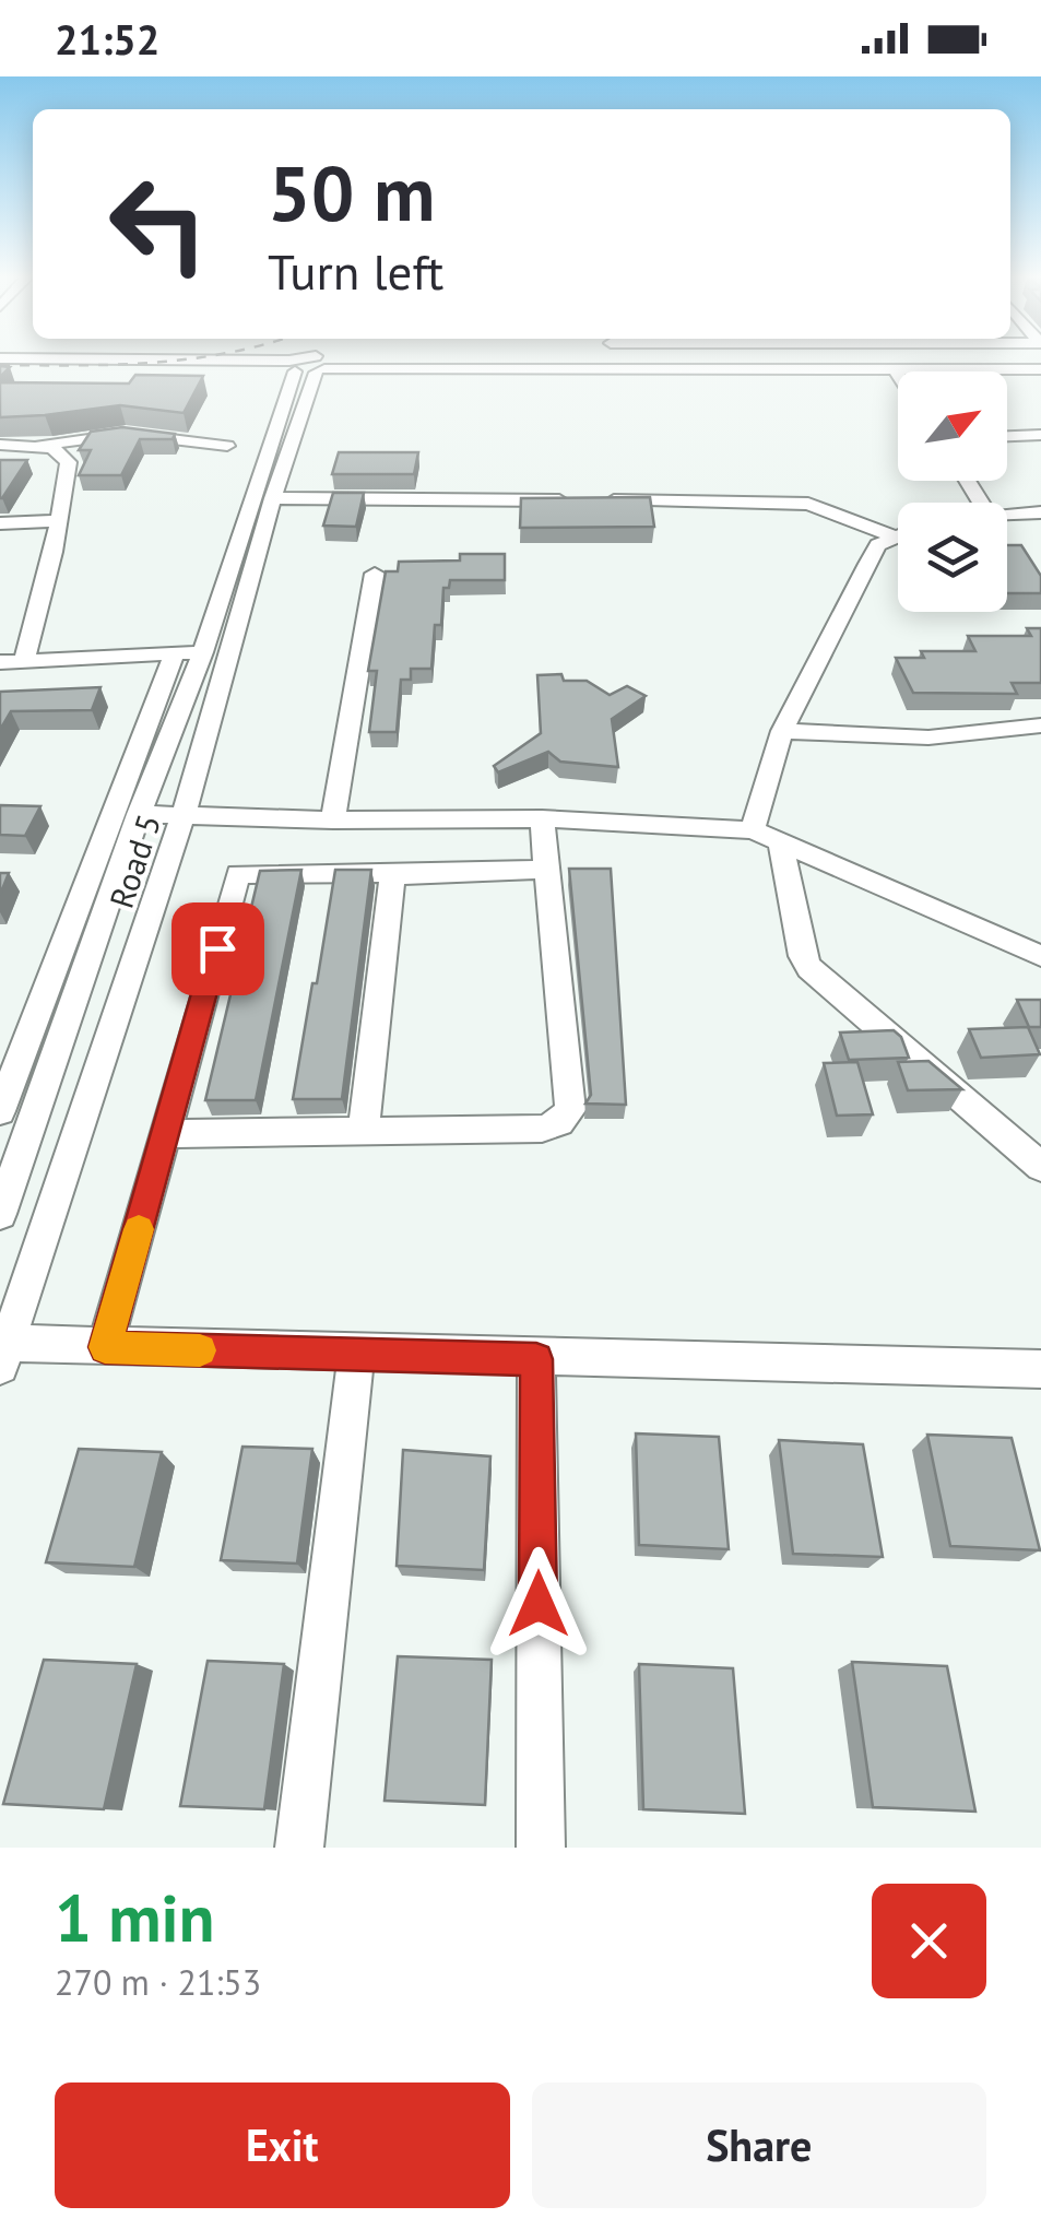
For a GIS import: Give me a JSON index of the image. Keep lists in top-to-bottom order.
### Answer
{
  "streets": {
    "street": ["Road 5"]
  },
  "north": "top right",
  "page": {
    "status": "21:52",
    "turn": ["50 m", "Turn left"],
    "heading": ["1 min", "270 m · 21:53"],
    "buttons": ["Exit", "Share"]
  }
}
